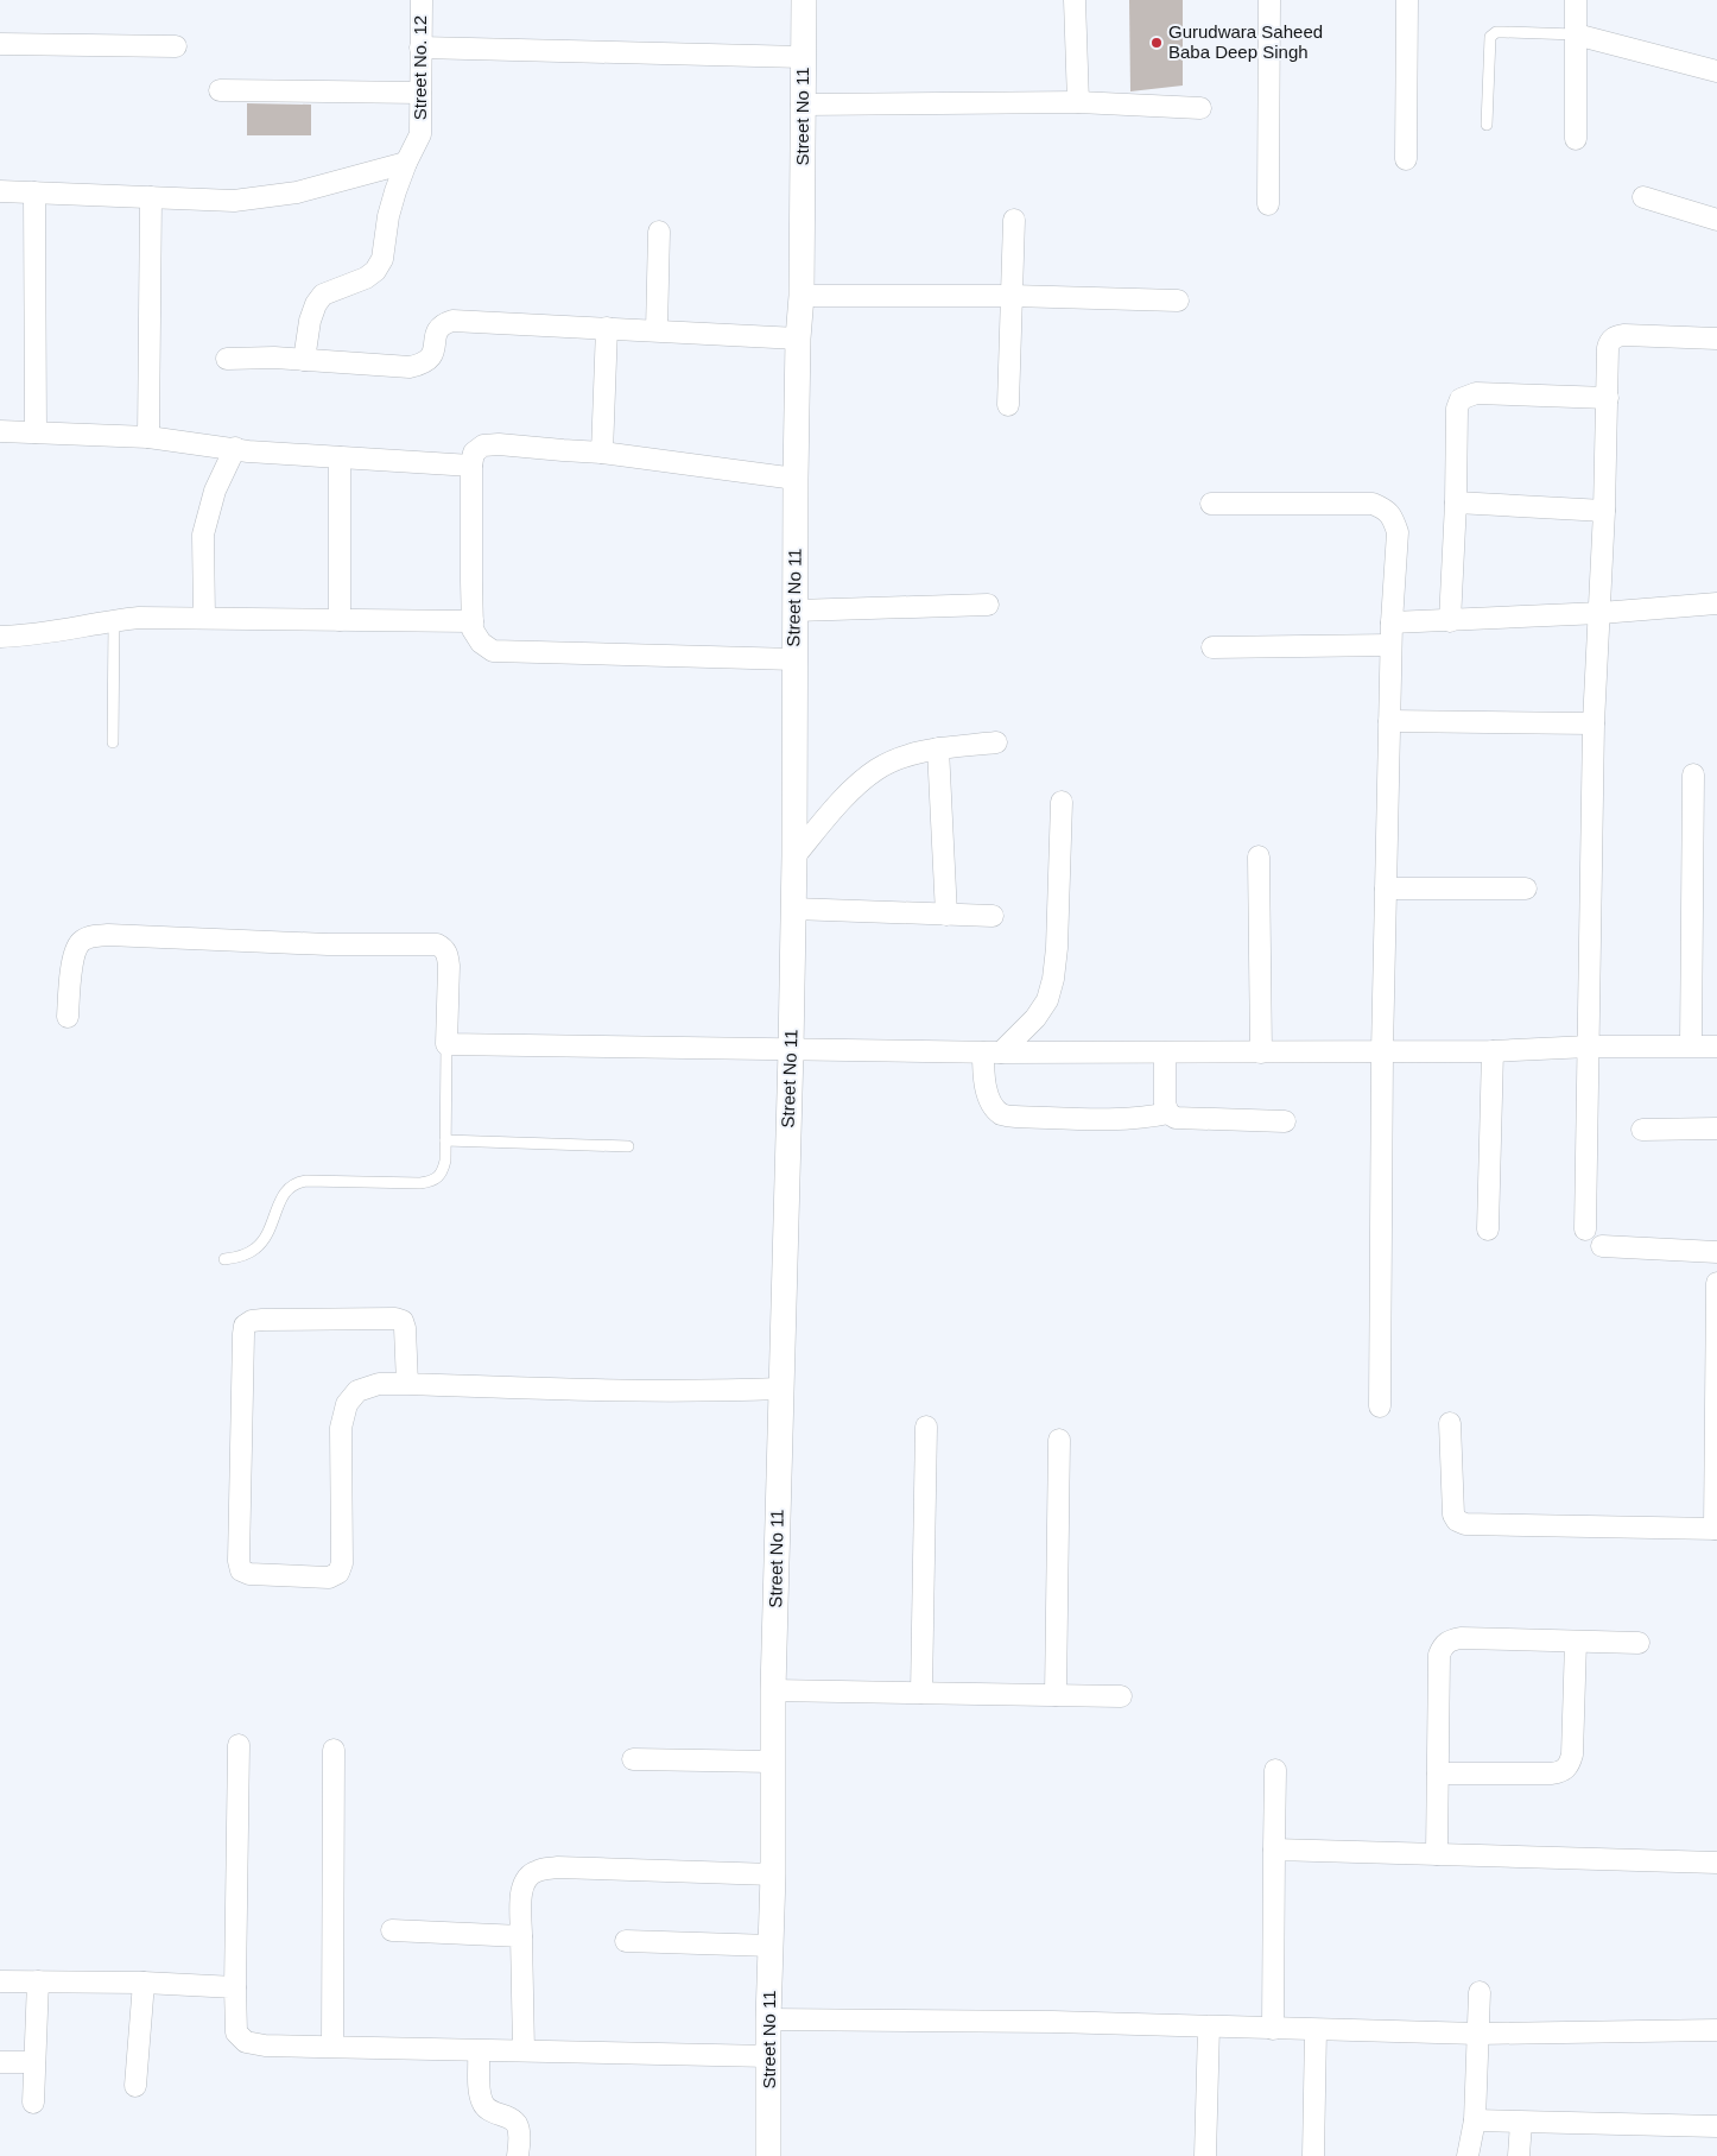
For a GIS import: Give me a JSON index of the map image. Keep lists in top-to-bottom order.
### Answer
{
  "streets": {
    "street": ["Street No. 12", "Street No 11"]
  },
  "places": ["Gurudwara Saheed Baba Deep Singh"]
}
